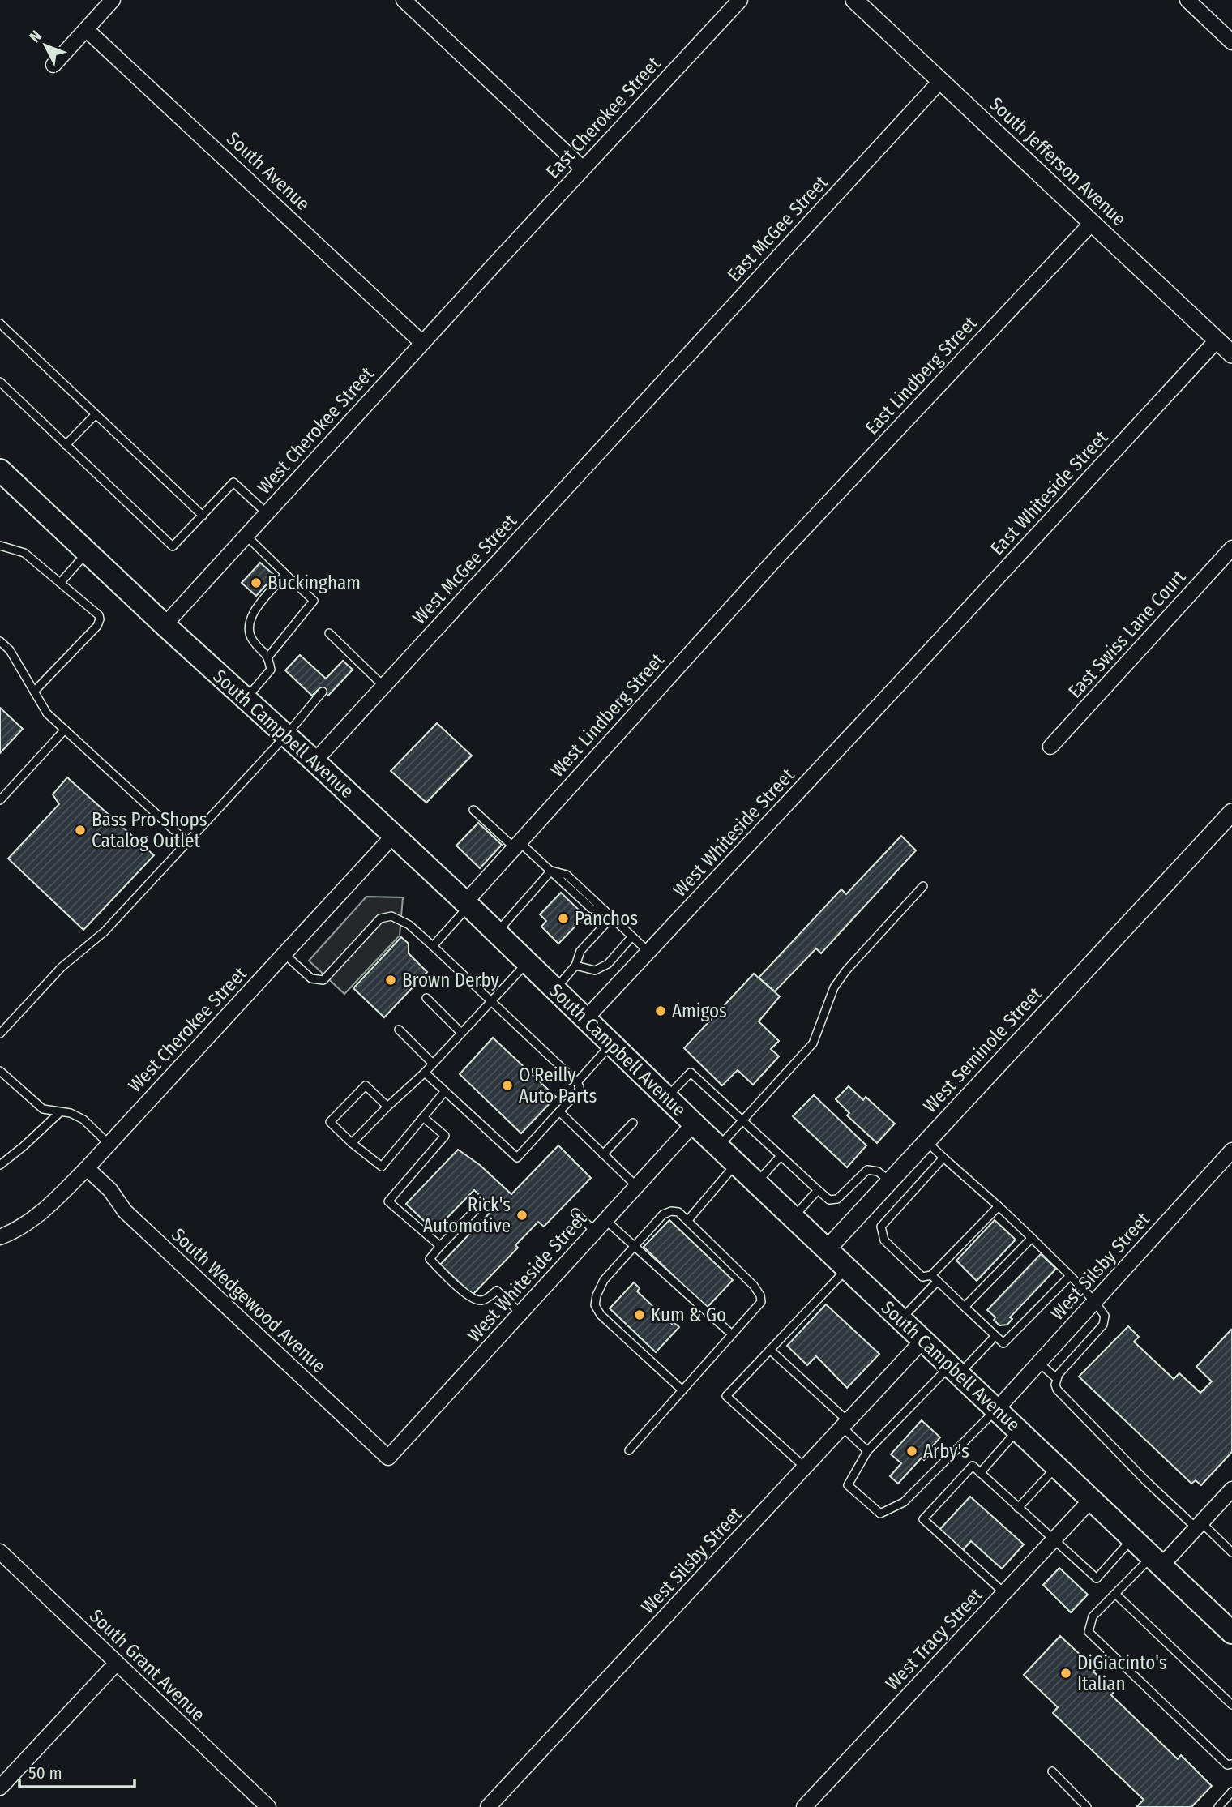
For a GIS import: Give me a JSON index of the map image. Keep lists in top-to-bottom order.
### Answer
{
  "streets": {
    "main road": ["South Campbell Avenue"],
    "street": [
      "East Cherokee Street",
      "South Jefferson Avenue",
      "South Avenue",
      "East McGee Street",
      "East Lindberg Street",
      "West Cherokee Street",
      "East Whiteside Street",
      "West McGee Street",
      "East Swiss Lane Court",
      "West Lindberg Street",
      "West Whiteside Street",
      "West Seminole Street",
      "West Silsby Street",
      "South Wedgewood Avenue",
      "West Tracy Street",
      "South Grant Avenue"
    ]
  },
  "crossings": [
    ["East Cherokee Street", "West Cherokee Street"],
    ["South Jefferson Avenue", "East McGee Street"],
    ["South Jefferson Avenue", "East Lindberg Street"],
    ["South Jefferson Avenue", "East Whiteside Street"],
    ["South Avenue", "West Cherokee Street"],
    ["East McGee Street", "West McGee Street"],
    ["East Lindberg Street", "West Lindberg Street"],
    ["West Cherokee Street", "South Campbell Avenue"],
    ["West Cherokee Street", "South Wedgewood Avenue"],
    ["East Whiteside Street", "West Whiteside Street"],
    ["West McGee Street", "South Campbell Avenue"],
    ["West Lindberg Street", "South Campbell Avenue"],
    ["South Campbell Avenue", "West Whiteside Street"],
    ["South Campbell Avenue", "West Seminole Street"],
    ["South Campbell Avenue", "West Silsby Street"],
    ["South Campbell Avenue", "West Tracy Street"],
    ["West Whiteside Street", "South Wedgewood Avenue"]
  ],
  "places": [
    "Buckingham",
    "Bass Pro Shops Catalog Outlet",
    "Panchos",
    "Brown Derby",
    "Amigos",
    "O'Reilly Auto Parts",
    "Rick's Automotive",
    "Kum & Go",
    "Arby's",
    "DiGiacinto's Italian"
  ],
  "scale_bar": "50 m",
  "north": "top left"
}
